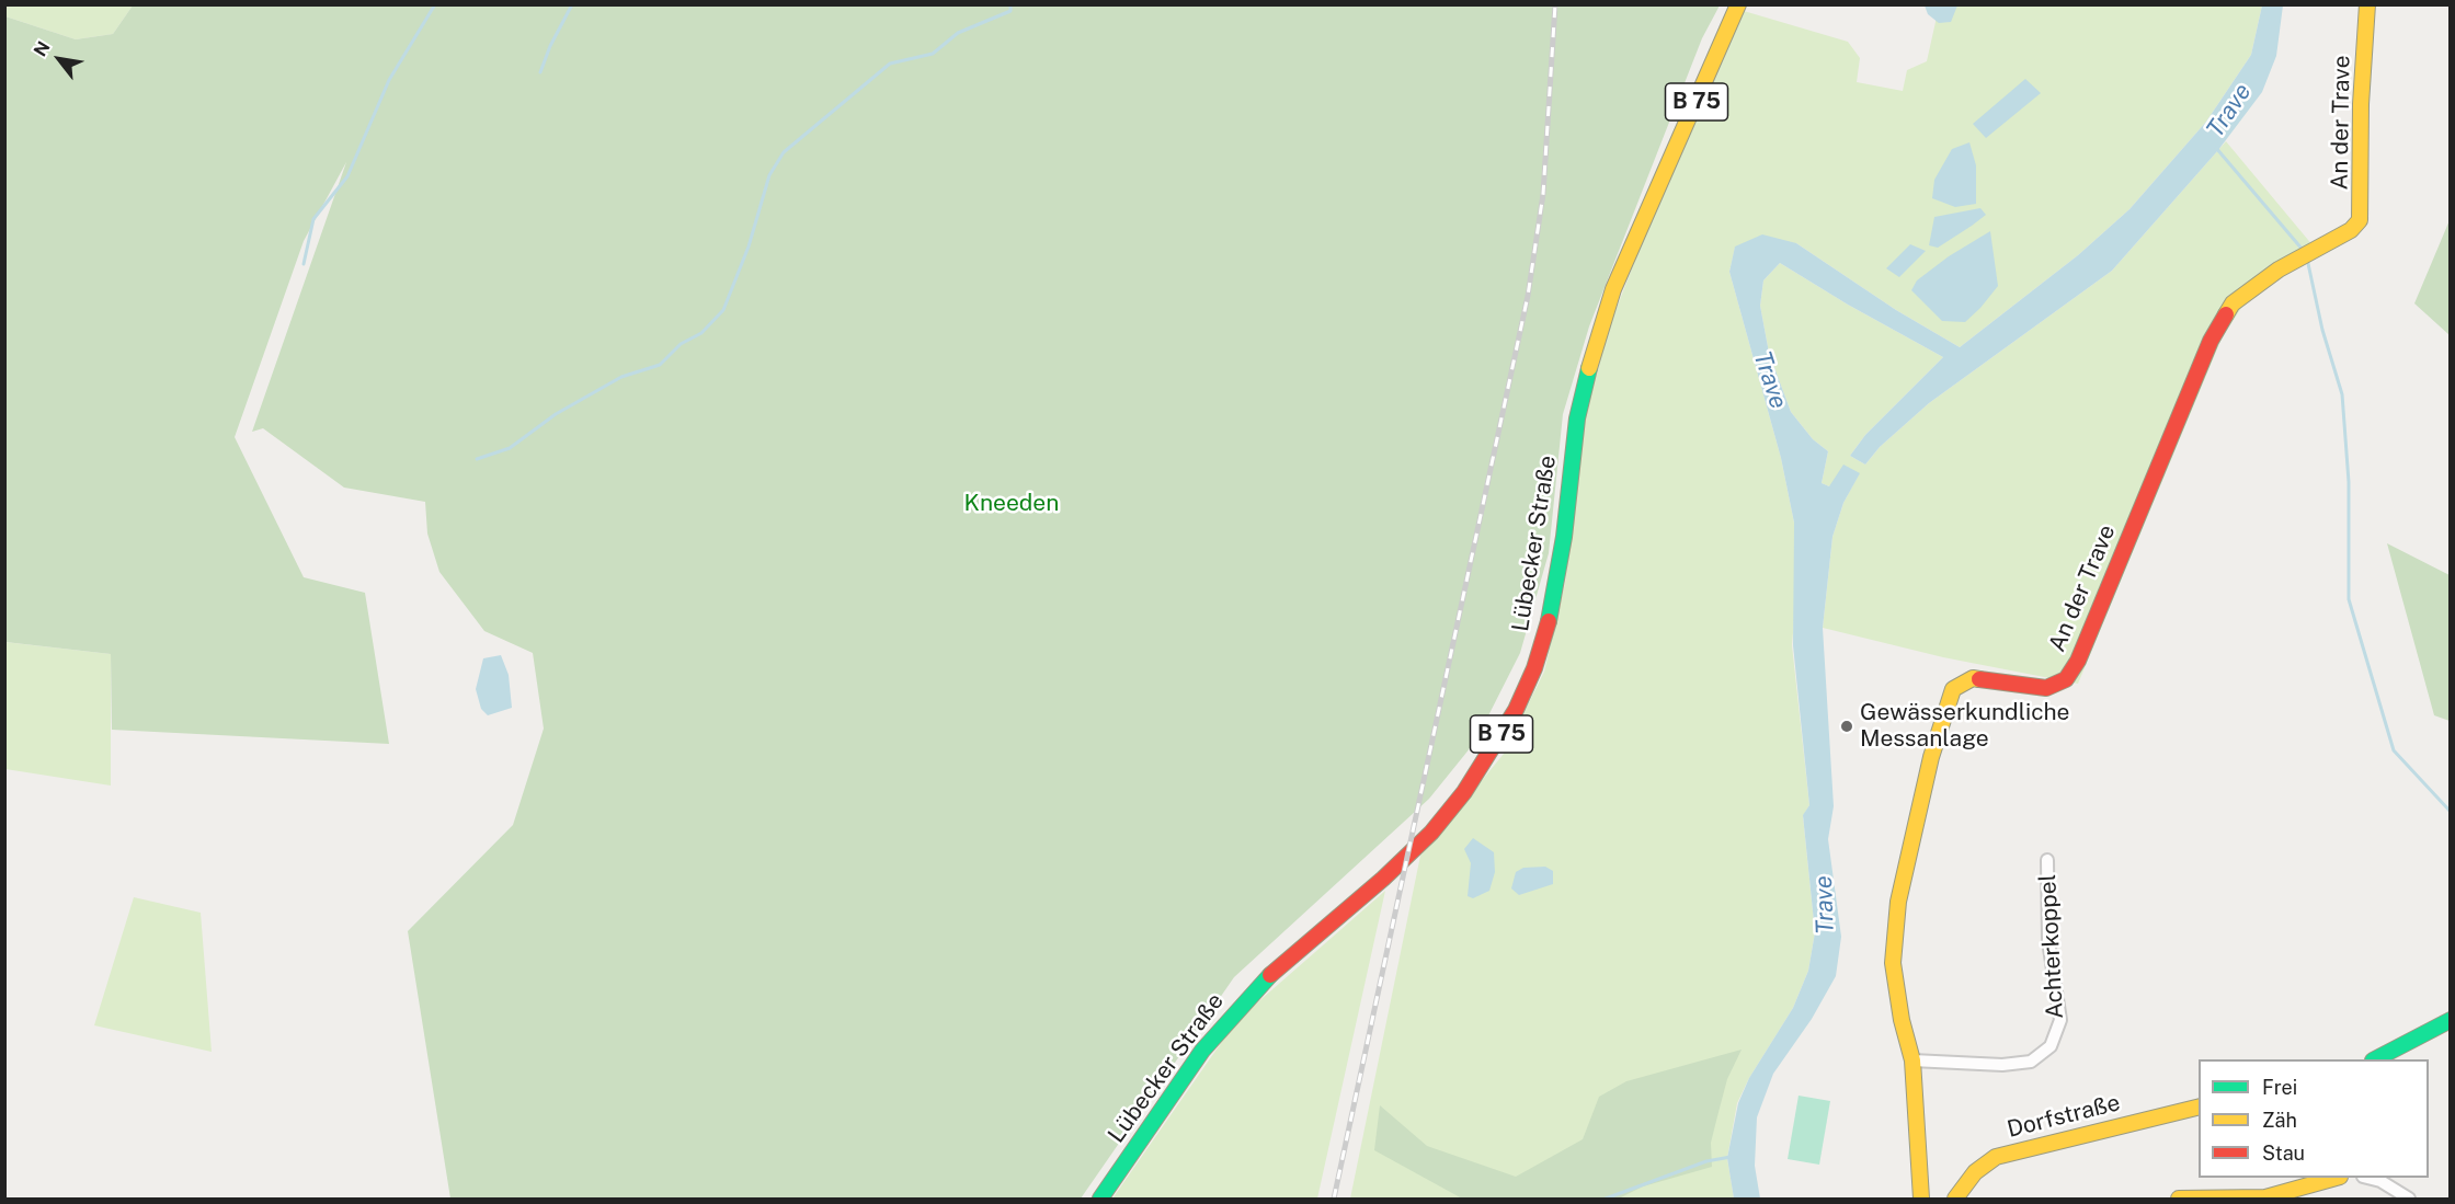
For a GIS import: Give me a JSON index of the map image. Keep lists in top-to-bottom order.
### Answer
{
  "streets": {
    "main road": [
      "B 75",
      "An der Trave",
      "Lübecker Straße",
      "Dorfstraße"
    ],
    "street": ["Achterkoppel"]
  },
  "crossings": [
    ["An der Trave", "Achterkoppel"]
  ],
  "water": ["Trave"],
  "parks": ["Kneeden"],
  "places": ["Gewässerkundliche Messanlage"],
  "legend": ["Frei", "Zäh", "Stau"],
  "north": "top left"
}
